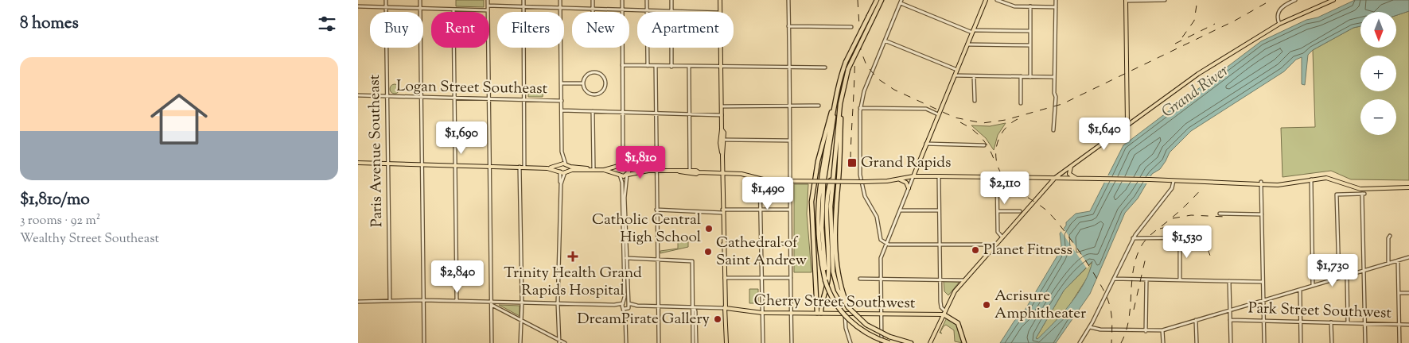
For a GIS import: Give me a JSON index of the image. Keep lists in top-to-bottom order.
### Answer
{
  "streets": {
    "main road": ["Cherry Street Southwest"],
    "street": ["Logan Street Southeast", "Paris Avenue Southeast", "Park Street Southwest"]
  },
  "crossings": [
    ["Logan Street Southeast", "Paris Avenue Southeast"]
  ],
  "water": ["Grand River"],
  "places": {
    "transit": ["Grand Rapids"],
    "other": [
      "Catholic Central High School",
      "Planet Fitness",
      "Cathedral of Saint Andrew",
      "Acrisure Amphitheater",
      "DreamPirate Gallery"
    ],
    "health": ["Trinity Health Grand Rapids Hospital"]
  },
  "north": "bottom",
  "page": {
    "heading": "8 homes",
    "map_buttons": ["+", "−"],
    "chip": [
      "Buy",
      "Rent",
      "Filters",
      "New",
      "Apartment"
    ],
    "list": [
      {
        "name": "$1,810/mo",
        "note": "3 rooms · 92 m² · Wealthy Street Southeast"
      }
    ],
    "price": [
      "$1,640",
      "$1,690",
      "$1,810",
      "$2,110",
      "$1,490",
      "$1,530",
      "$1,730",
      "$2,840"
    ]
  }
}
